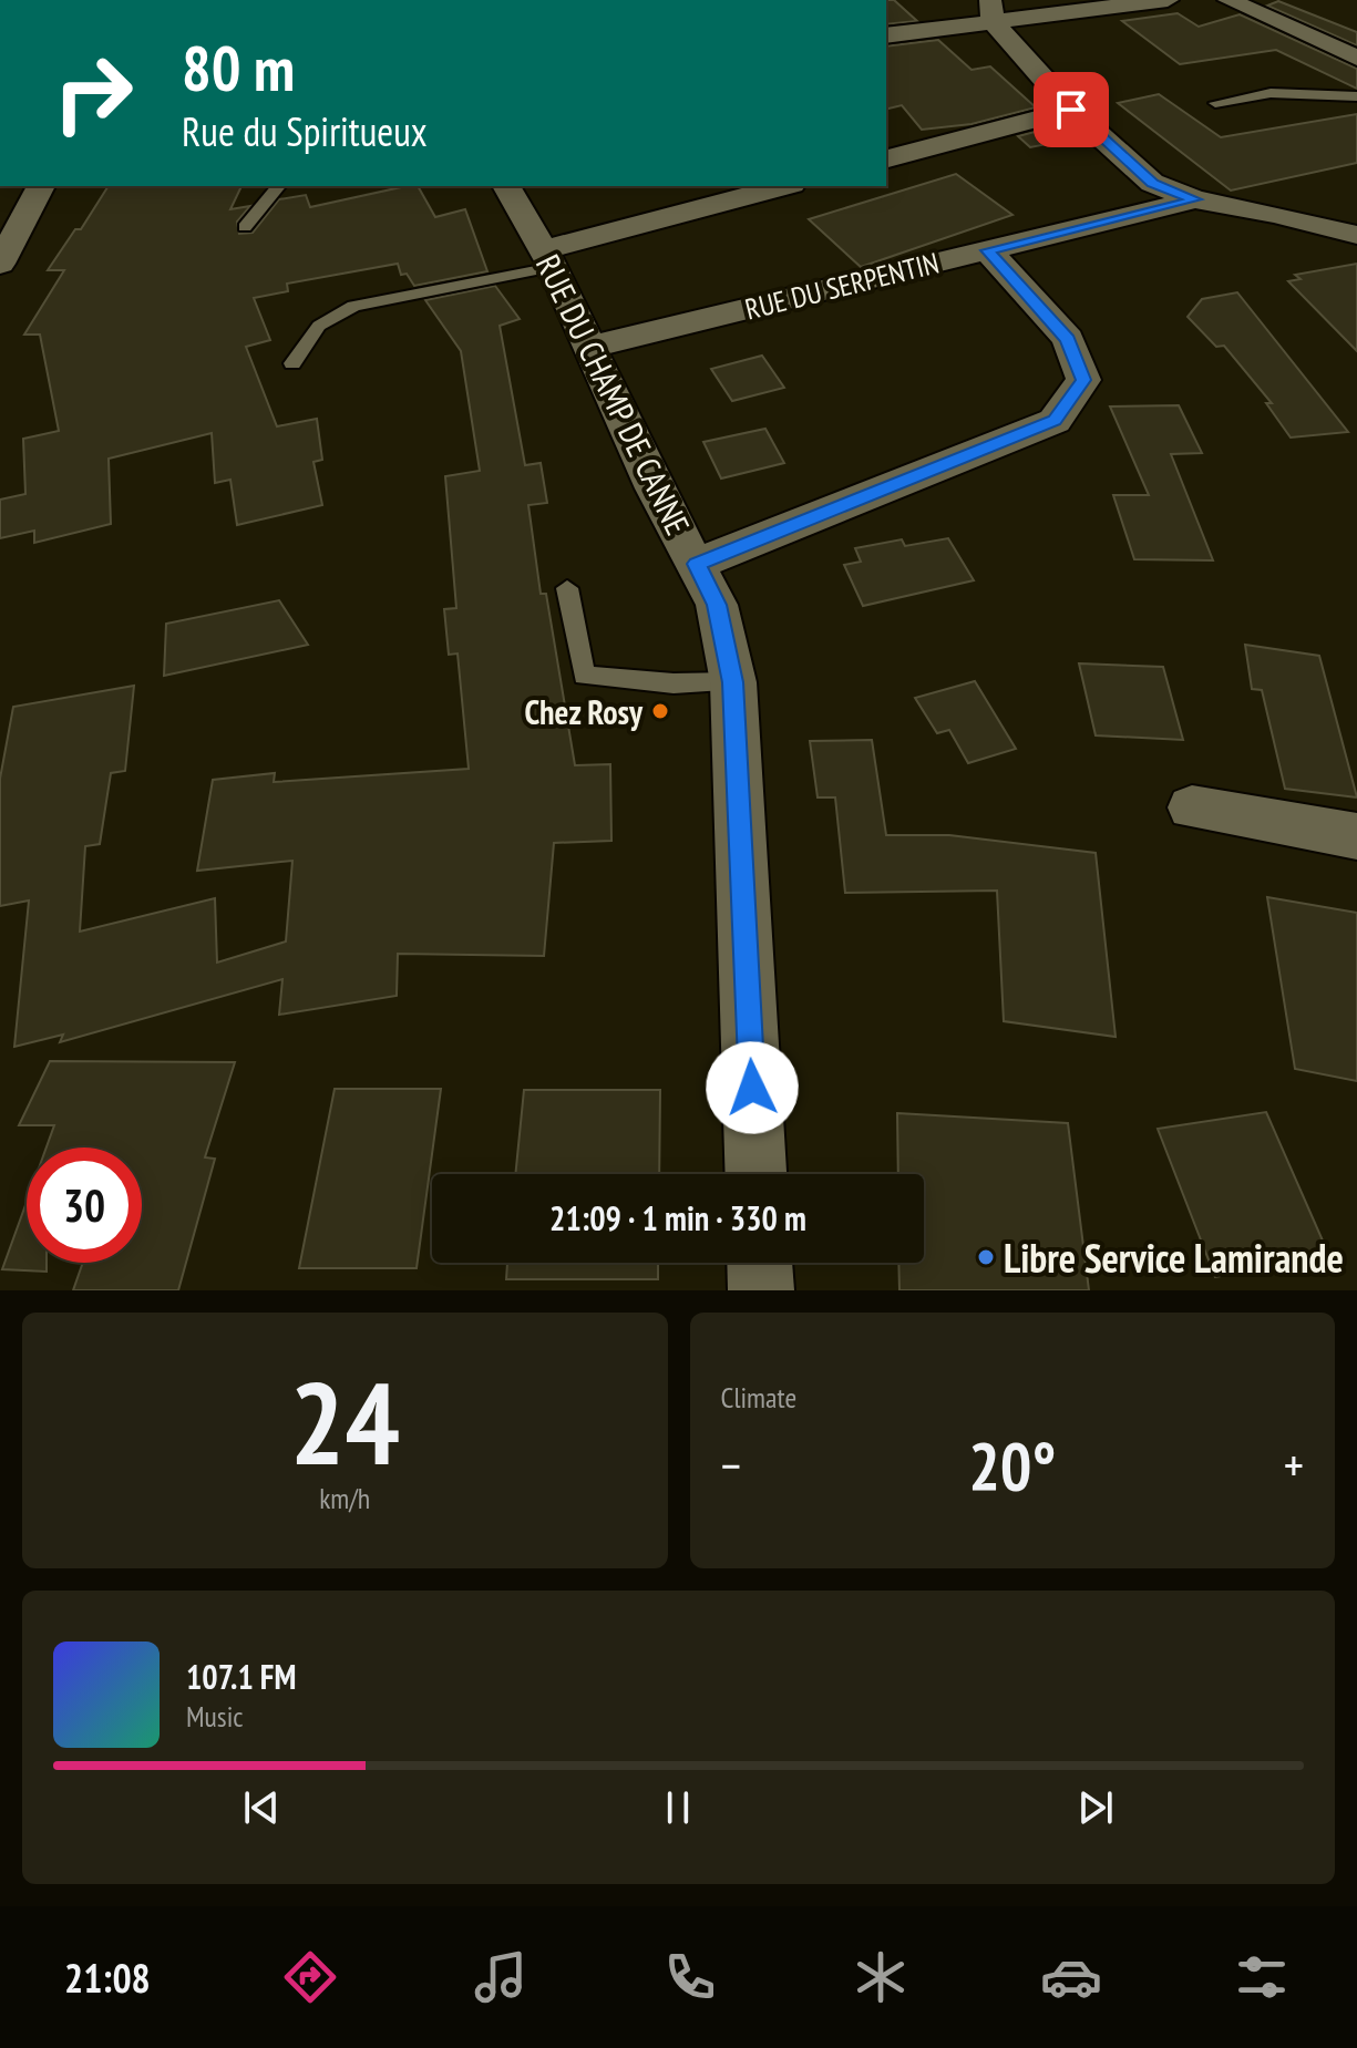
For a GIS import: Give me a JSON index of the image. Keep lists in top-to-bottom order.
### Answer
{
  "streets": {
    "street": ["RUE DU SERPENTIN", "RUE DU CHAMP DE CANNE"]
  },
  "crossings": [
    ["RUE DU SERPENTIN", "RUE DU CHAMP DE CANNE"]
  ],
  "places": ["Chez Rosy", "Libre Service Lamirande"],
  "page": {
    "turn": ["80 m", "Rue du Spiritueux"],
    "limit": "30",
    "trip": "21:09 · 1 min · 330 m",
    "tile": [
      ["24", "km/h"],
      "Climate"
    ],
    "heat": ["−", "20°", "+"],
    "song": ["107.1 FM", "Music"],
    "tabs": "21:08"
  }
}
